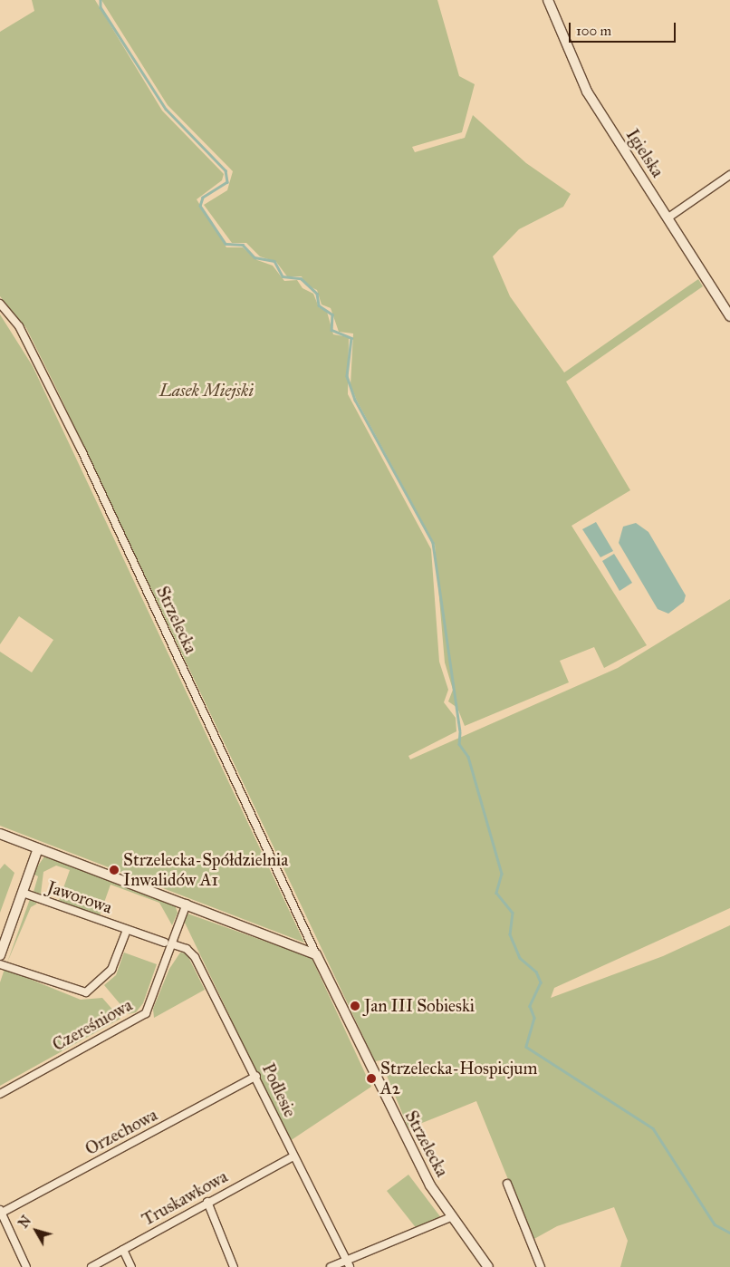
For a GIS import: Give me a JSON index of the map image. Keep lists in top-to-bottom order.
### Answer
{
  "streets": {
    "street": [
      "Igielska",
      "Strzelecka",
      "Jaworowa",
      "Czereśniowa",
      "Podlesie",
      "Orzechowa",
      "Truskawkowa"
    ]
  },
  "crossings": [
    ["Czereśniowa", "Podlesie"],
    ["Podlesie", "Orzechowa"],
    ["Podlesie", "Truskawkowa"]
  ],
  "parks": ["Lasek Miejski"],
  "places": ["Strzelecka-Spółdzielnia Inwalidów A1", "Jan III Sobieski", "Strzelecka-Hospicjum A2"],
  "scale_bar": "100 m",
  "north": "top left"
}
